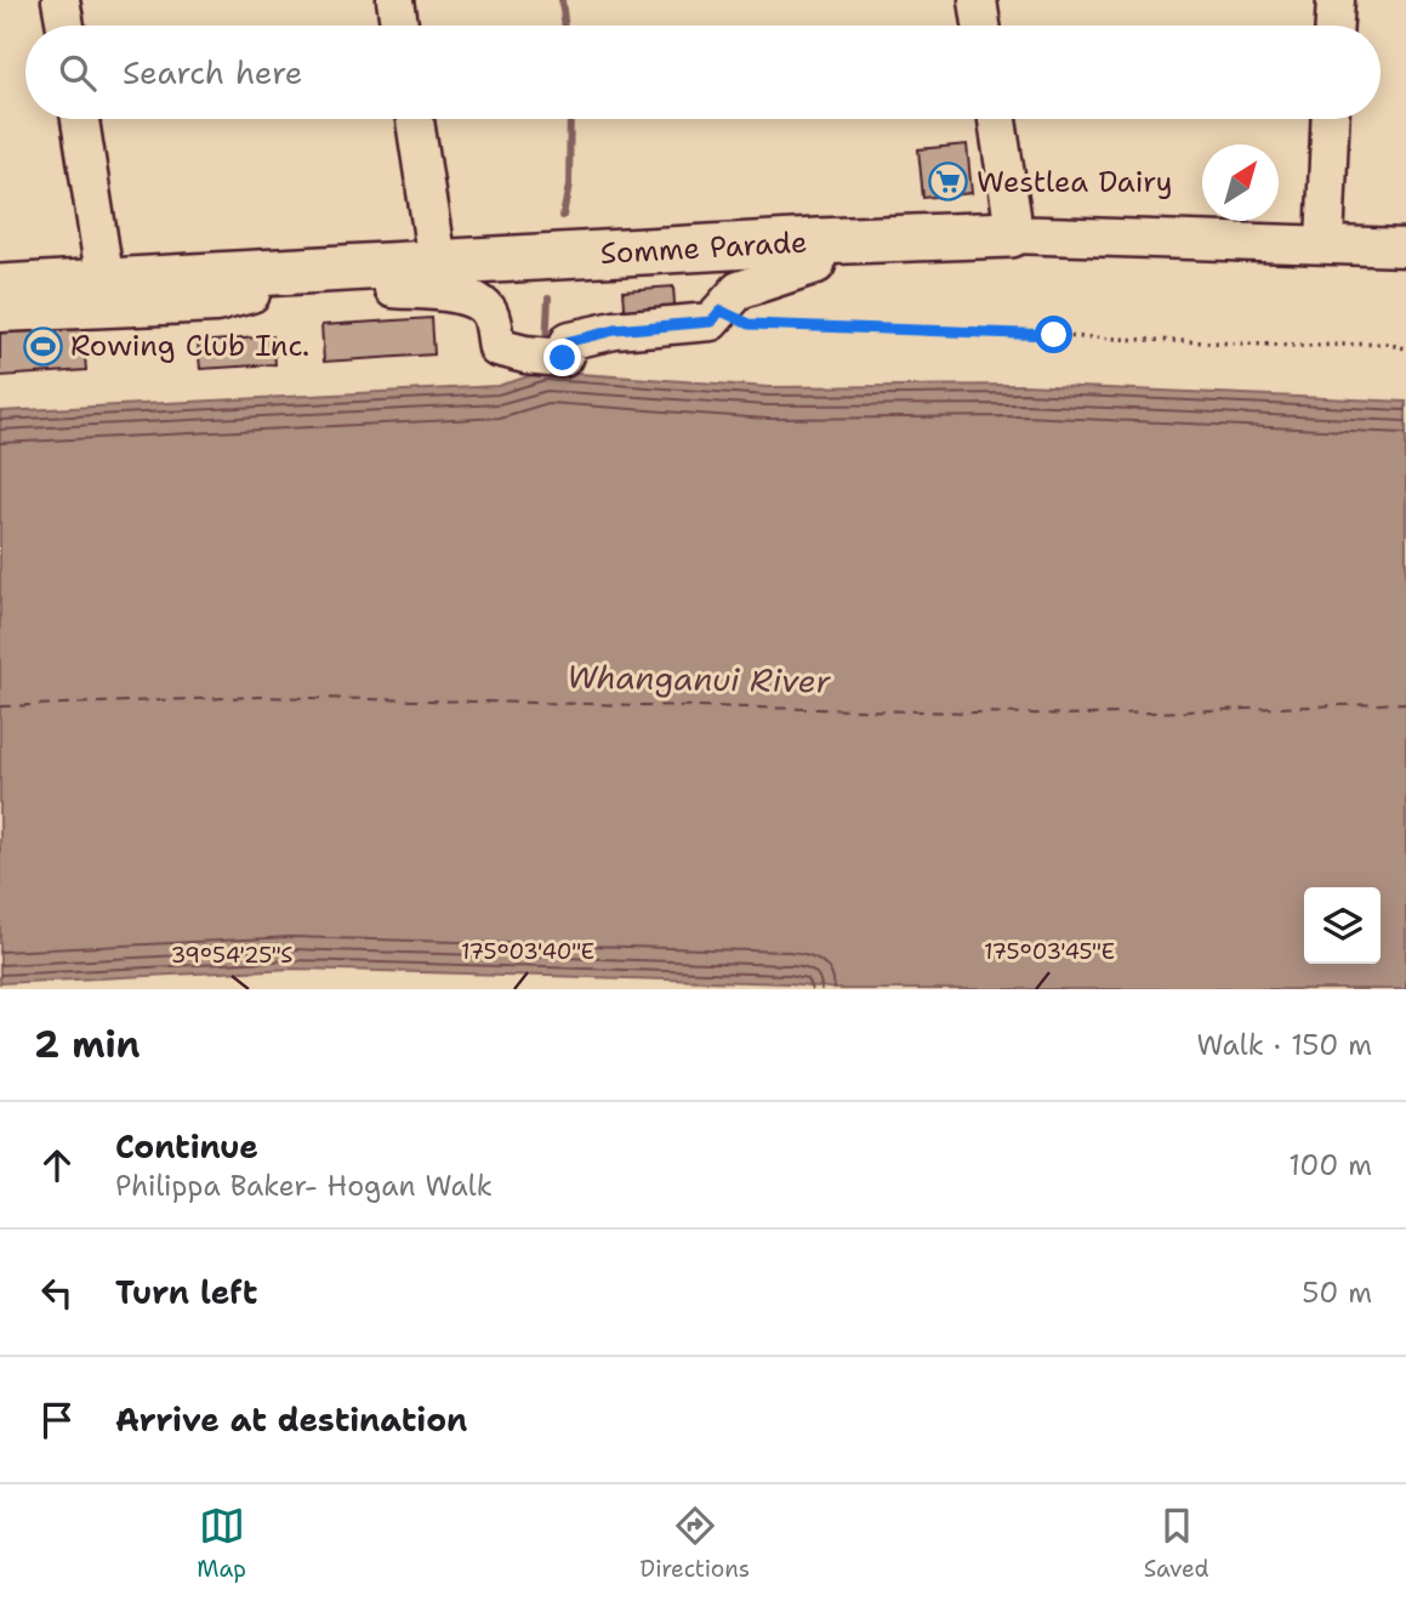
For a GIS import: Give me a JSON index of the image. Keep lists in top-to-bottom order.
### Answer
{
  "streets": {
    "main road": ["Somme Parade"]
  },
  "water": ["Whanganui River"],
  "places": {
    "supermarket": ["Westlea Dairy"],
    "sports": ["Rowing Club Inc."]
  },
  "north": "top right",
  "page": {
    "search": "Search here",
    "heading": ["2 min", "Walk · 150 m"],
    "list": [
      ["Continue", "Philippa Baker- Hogan Walk", "100 m"],
      ["Turn left", "50 m"],
      "Arrive at destination"
    ],
    "nav": ["Map", "Directions", "Saved"]
  },
  "coordinates": ["175°03'40\"E", "175°03'45\"E", "39°54'25\"S"]
}
